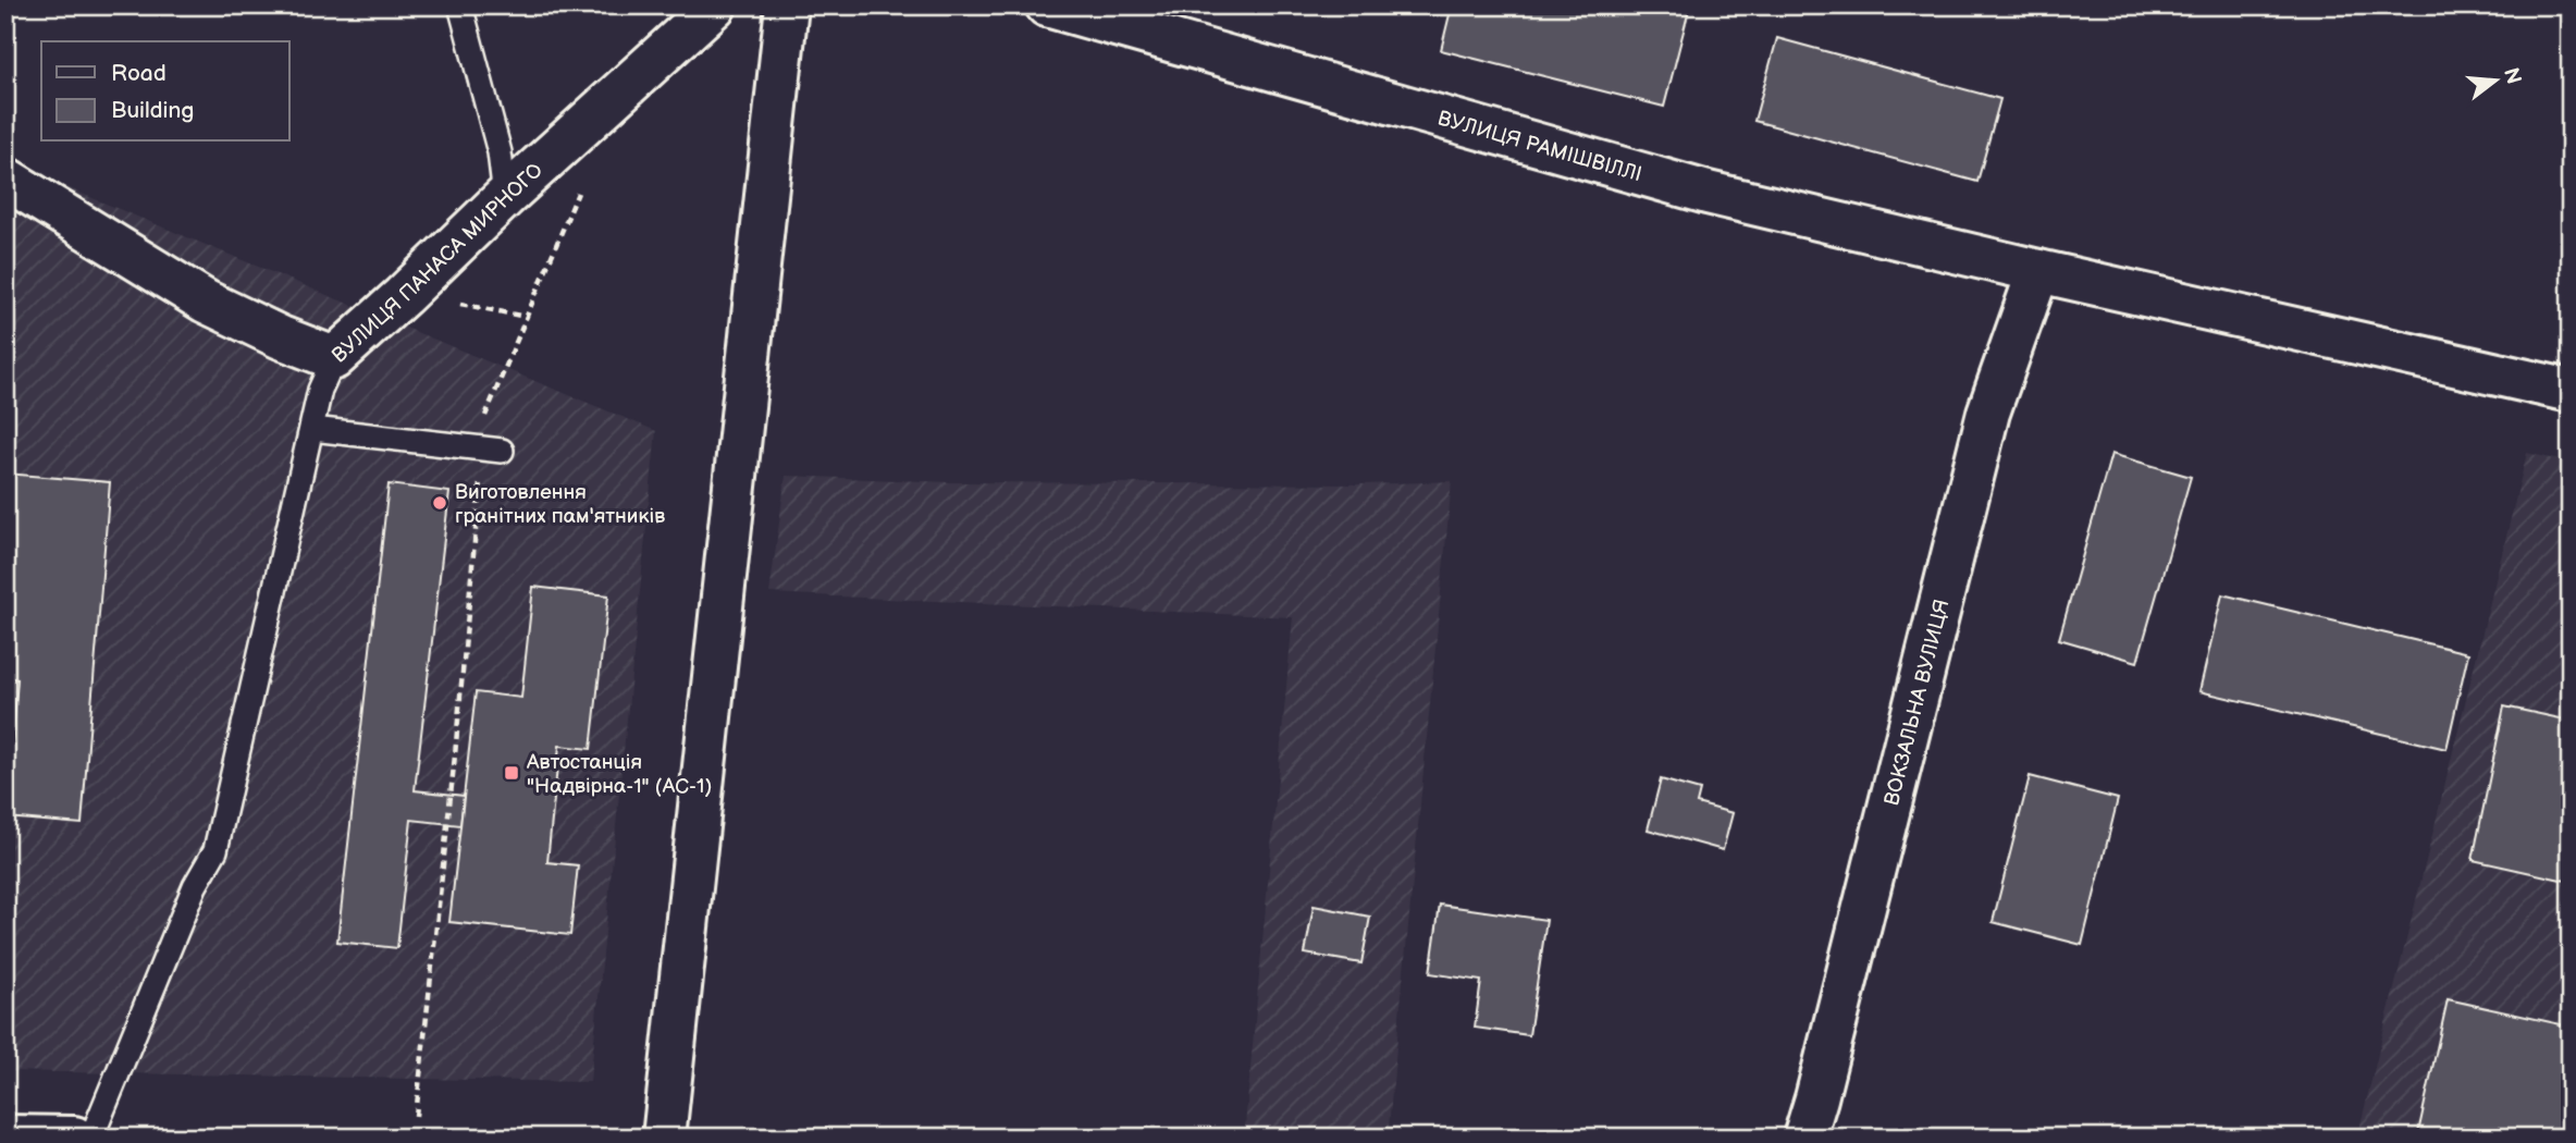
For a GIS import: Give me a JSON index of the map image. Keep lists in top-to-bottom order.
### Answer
{
  "streets": {
    "street": ["ВУЛИЦЯ РАМІШВІЛЛІ", "ВУЛИЦЯ ПАНАСА МИРНОГО", "ВОКЗАЛЬНА ВУЛИЦЯ"]
  },
  "crossings": [
    ["ВУЛИЦЯ РАМІШВІЛЛІ", "ВОКЗАЛЬНА ВУЛИЦЯ"]
  ],
  "places": {
    "other": ["Виготовлення гранітних пам'ятників"],
    "transit": ["Автостанція \"Надвірна-1\" (АС-1)"]
  },
  "legend": ["Road", "Building"],
  "north": "right"
}
